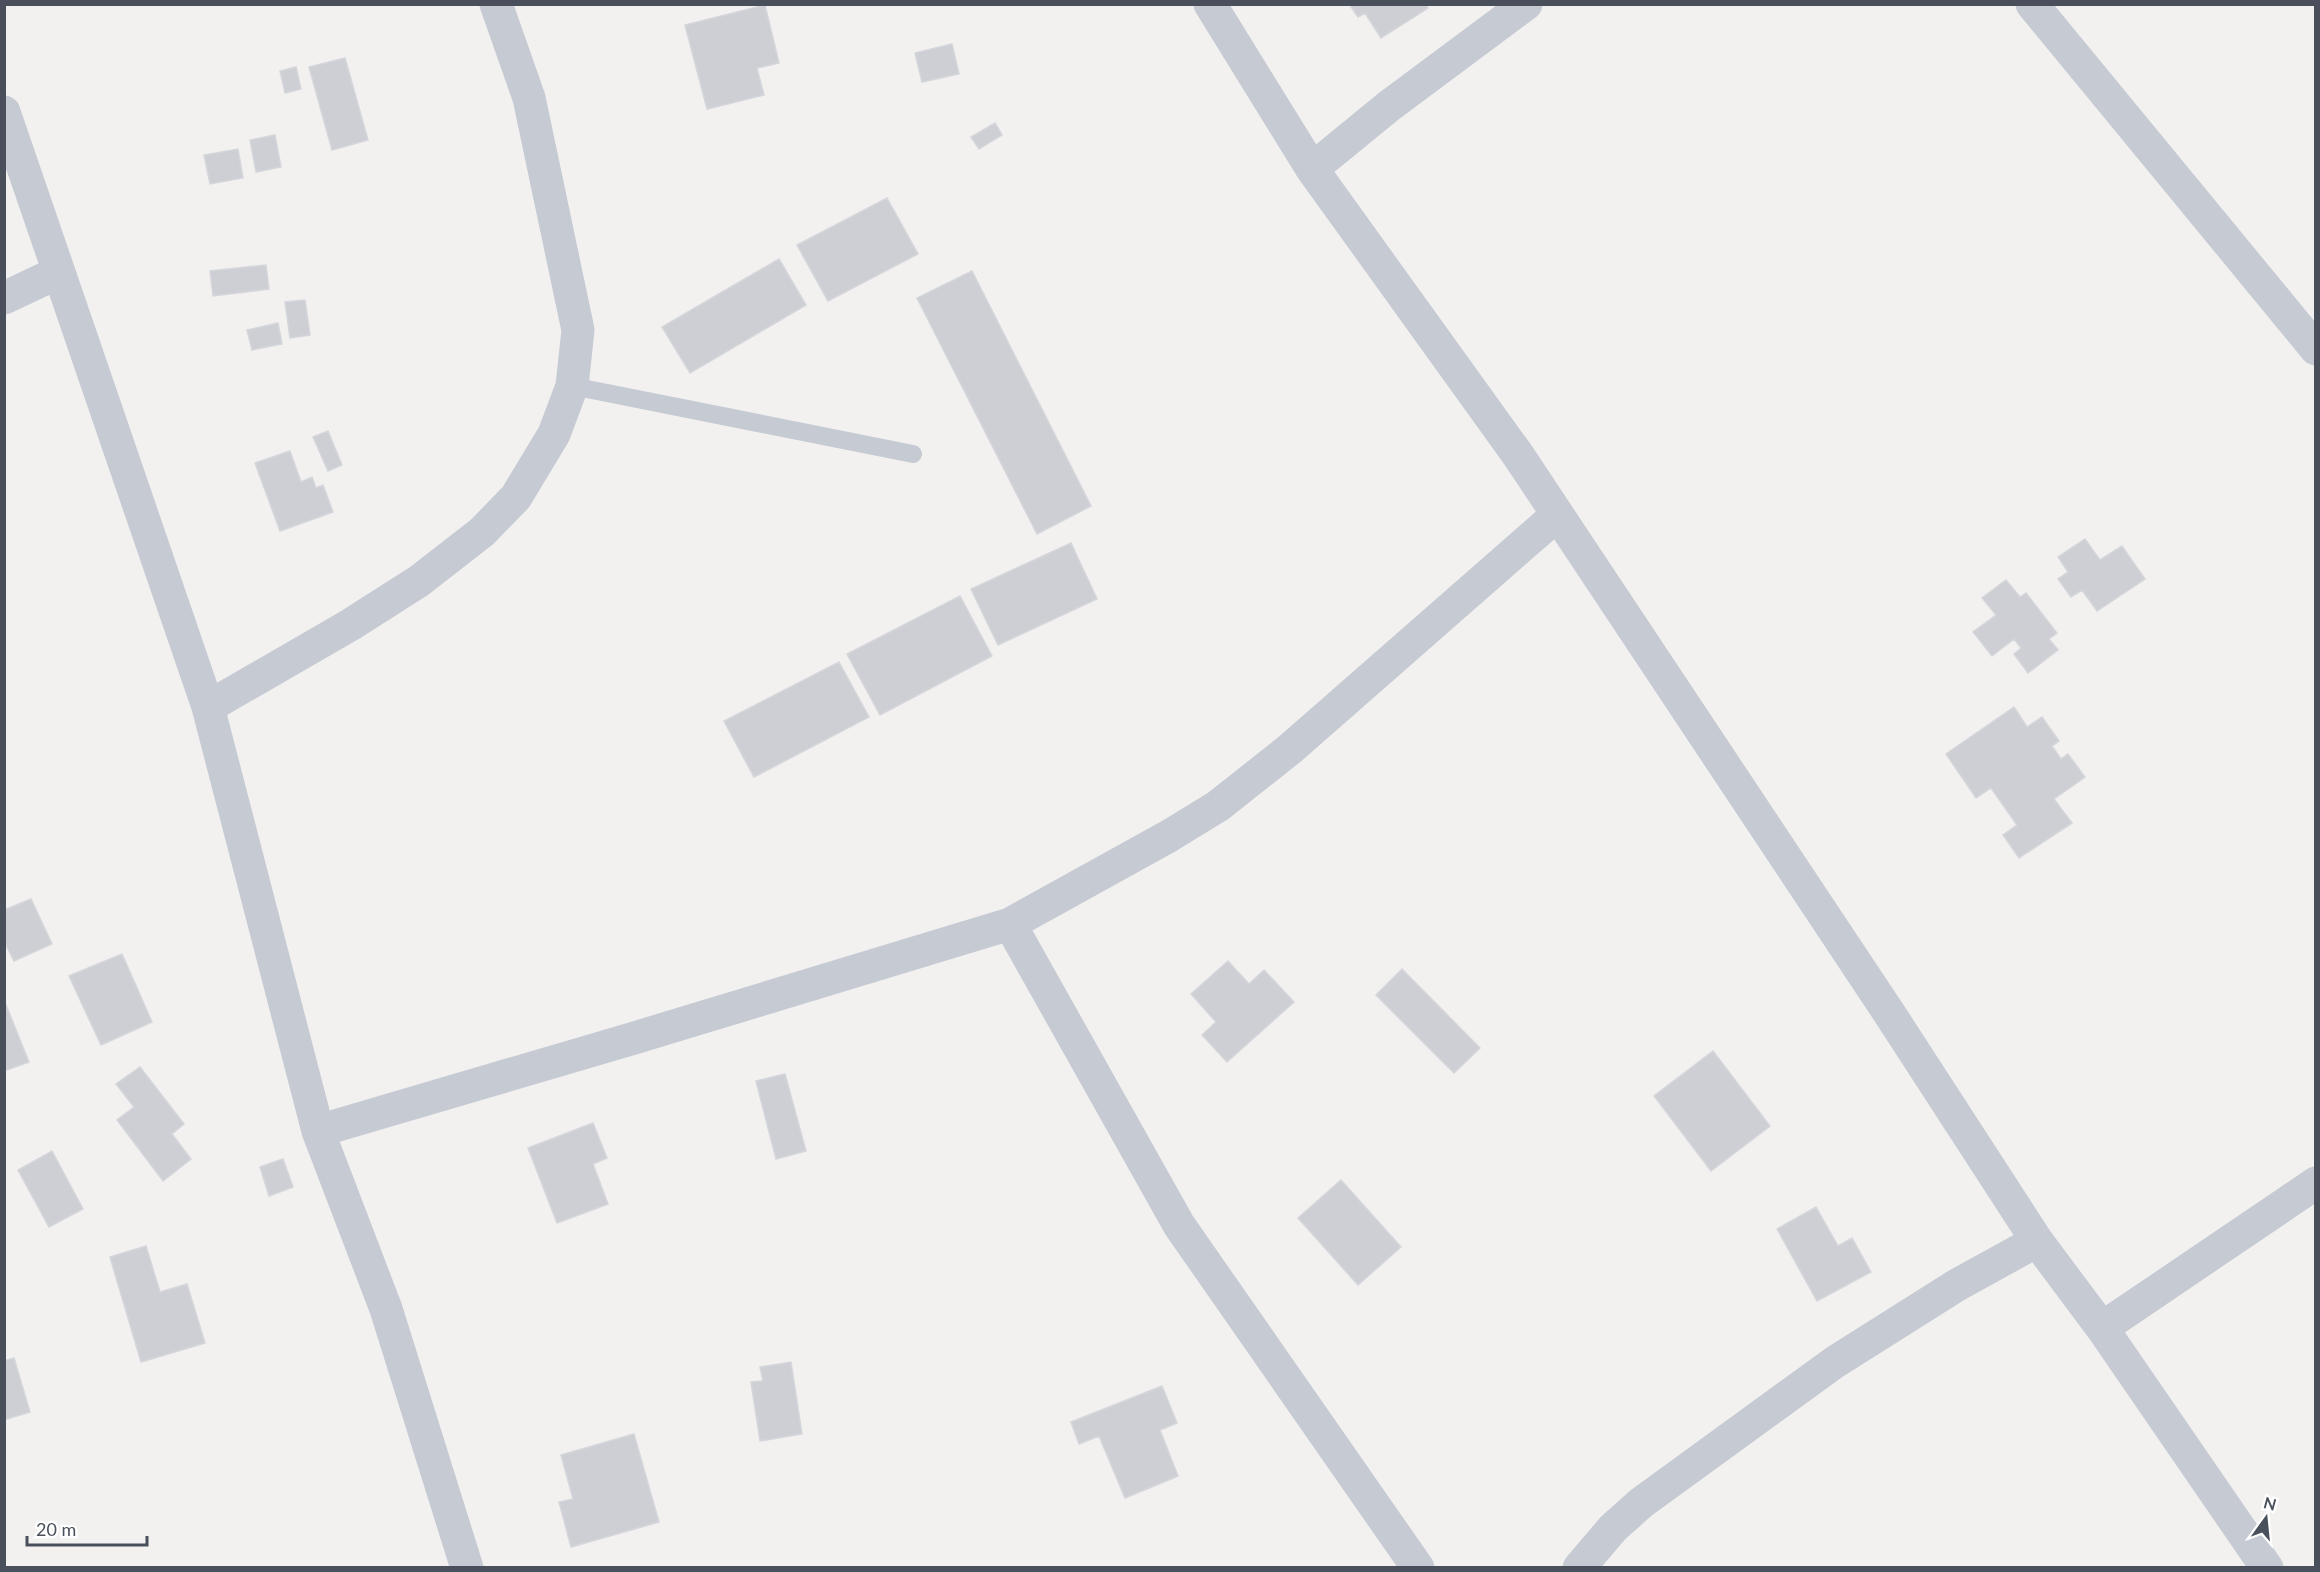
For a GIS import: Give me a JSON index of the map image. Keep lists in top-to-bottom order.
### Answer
{
  "scale_bar": "20 m",
  "north": "top"
}
